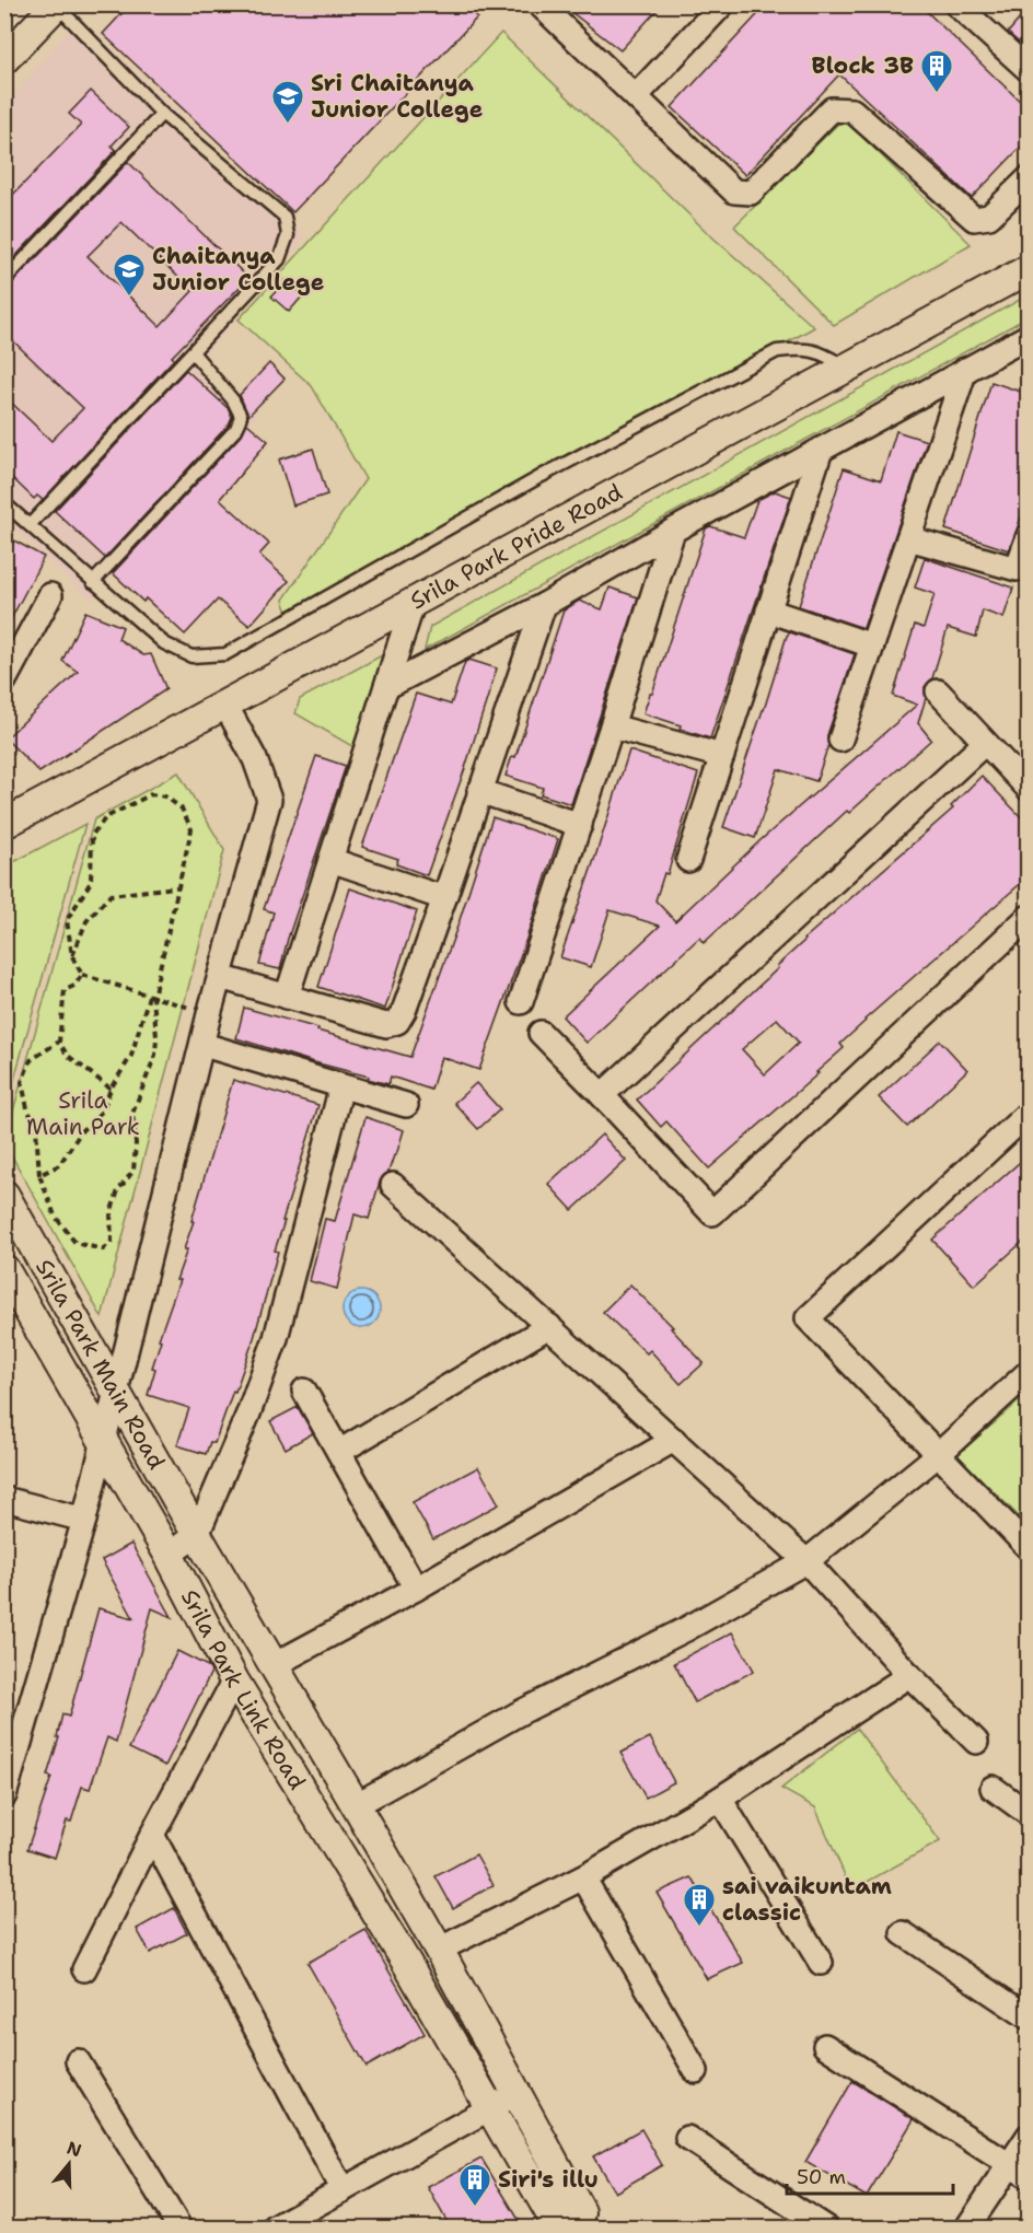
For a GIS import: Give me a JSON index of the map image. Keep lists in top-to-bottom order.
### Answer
{
  "streets": {
    "street": ["Srila Park Pride Road", "Srila Park Main Road", "Srila Park Link Road"]
  },
  "crossings": [
    ["Srila Park Main Road", "Srila Park Link Road"]
  ],
  "parks": ["Srila Main Park"],
  "places": {
    "building": ["Block 3B", "sai vaikuntam classic", "Siri's illu"],
    "school or university": ["Sri Chaitanya Junior College", "Chaitanya Junior College"]
  },
  "scale_bar": "50 m",
  "north": "top"
}
